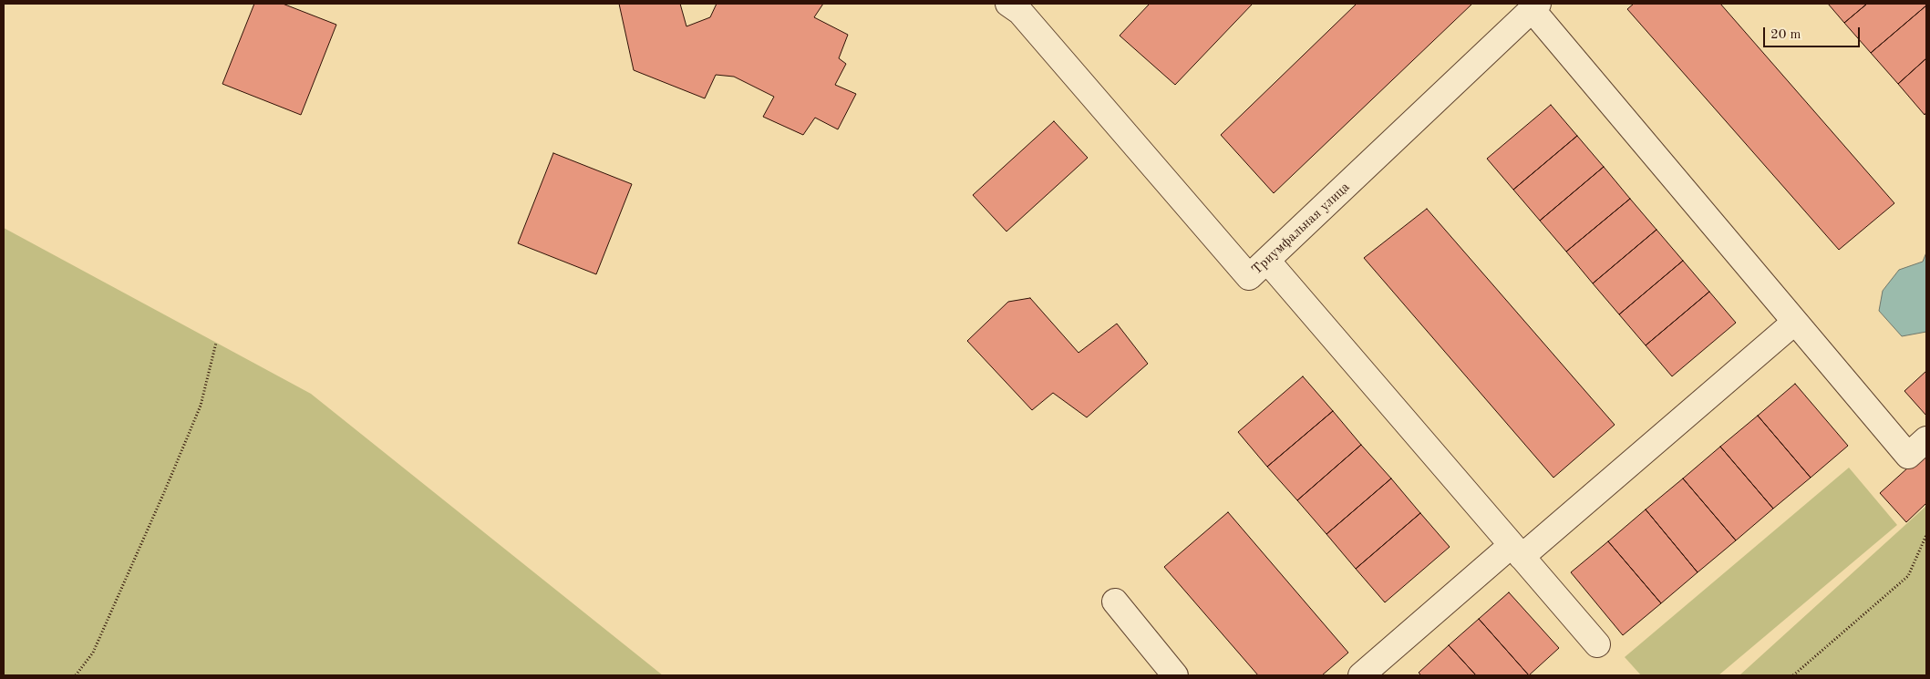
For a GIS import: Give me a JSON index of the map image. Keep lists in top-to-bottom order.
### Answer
{
  "streets": {
    "street": ["Триумфальная улица"]
  },
  "scale_bar": "20 m"
}
